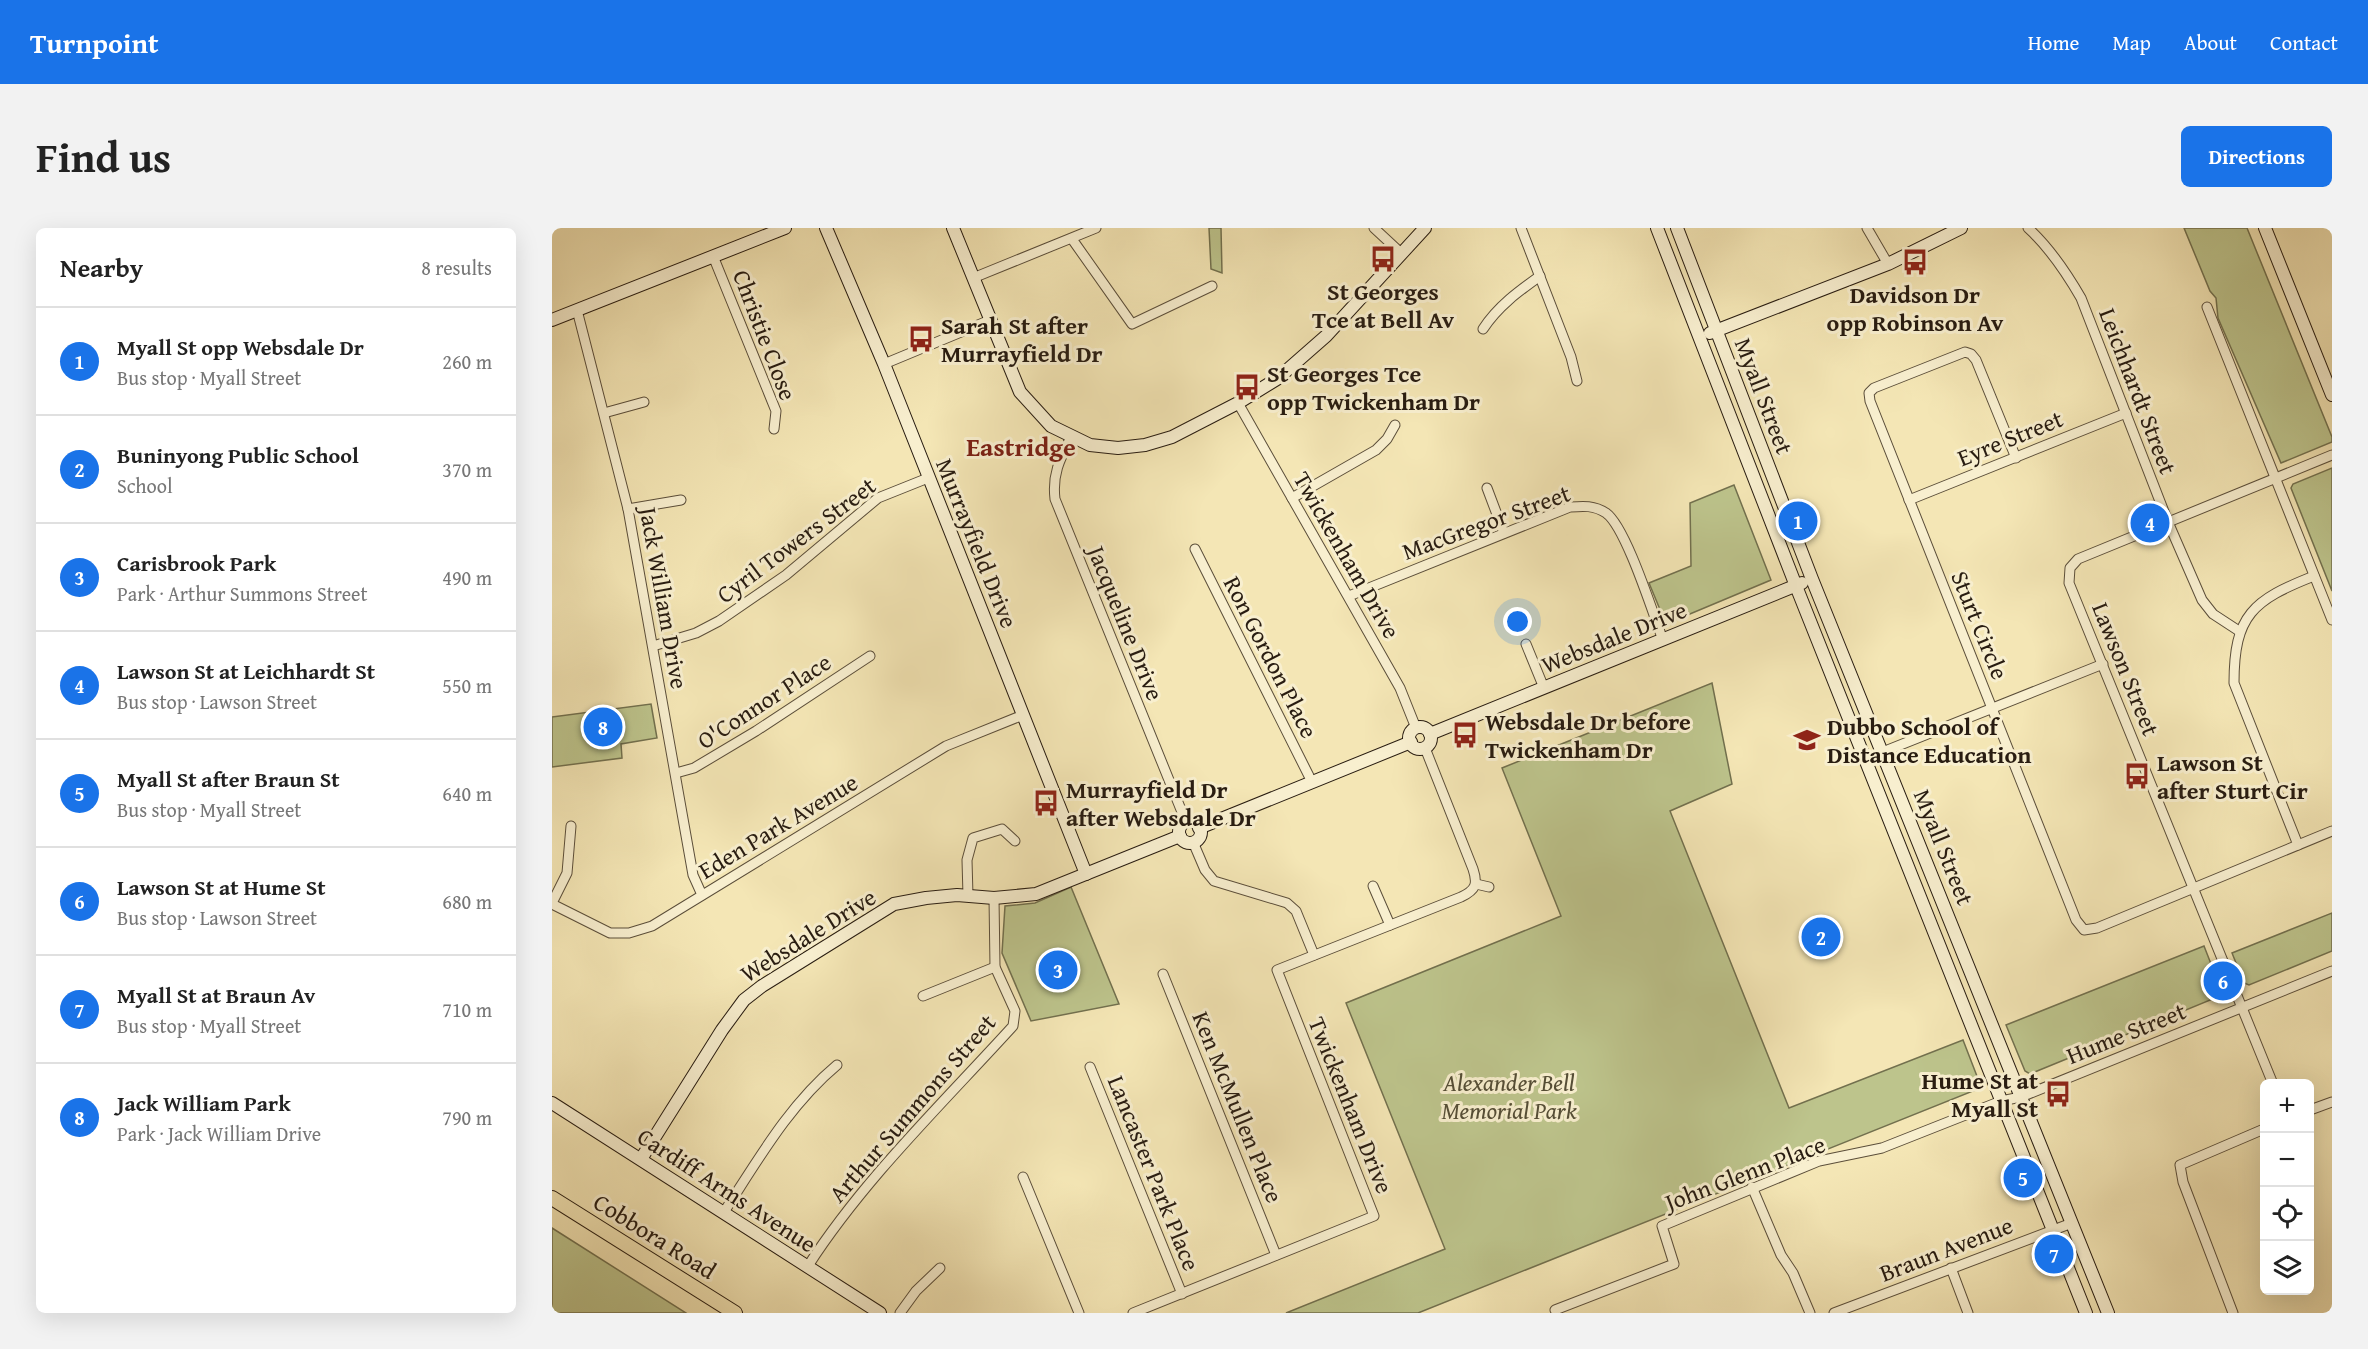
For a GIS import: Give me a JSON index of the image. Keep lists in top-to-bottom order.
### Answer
{
  "streets": {
    "main road": ["Cobbora Road"],
    "street": [
      "Christie Close",
      "Leichhardt Street",
      "Myall Street",
      "Eyre Street",
      "MacGregor Street",
      "Cyril Towers Street",
      "Murrayfield Drive",
      "Twickenham Drive",
      "Jack William Drive",
      "Jacqueline Drive",
      "Sturt Circle",
      "Websdale Drive",
      "Ron Gordon Place",
      "Lawson Street",
      "O'Connor Place",
      "Eden Park Avenue",
      "Hume Street",
      "Ken McMullen Place",
      "Arthur Summons Street",
      "Lancaster Park Place",
      "John Glenn Place",
      "Cardiff Arms Avenue",
      "Braun Avenue"
    ]
  },
  "crossings": [
    ["Leichhardt Street", "Eyre Street"],
    ["Leichhardt Street", "Lawson Street"],
    ["Myall Street", "Websdale Drive"],
    ["Myall Street", "Hume Street"],
    ["Myall Street", "John Glenn Place"],
    ["Myall Street", "Braun Avenue"],
    ["Eyre Street", "Sturt Circle"],
    ["MacGregor Street", "Twickenham Drive"],
    ["MacGregor Street", "Websdale Drive"],
    ["Cyril Towers Street", "Murrayfield Drive"],
    ["Cyril Towers Street", "Jack William Drive"],
    ["Murrayfield Drive", "Websdale Drive"],
    ["Murrayfield Drive", "Eden Park Avenue"],
    ["Twickenham Drive", "Websdale Drive"],
    ["Twickenham Drive", "Ken McMullen Place"],
    ["Twickenham Drive", "Lancaster Park Place"],
    ["Jack William Drive", "O'Connor Place"],
    ["Jack William Drive", "Eden Park Avenue"],
    ["Jacqueline Drive", "Websdale Drive"],
    ["Sturt Circle", "Lawson Street"],
    ["Websdale Drive", "Arthur Summons Street"],
    ["Websdale Drive", "Cardiff Arms Avenue"],
    ["Lawson Street", "Hume Street"],
    ["Hume Street", "John Glenn Place"],
    ["Arthur Summons Street", "Cardiff Arms Avenue"]
  ],
  "districts": ["Eastridge"],
  "parks": ["Alexander Bell Memorial Park"],
  "places": {
    "bus stop": [
      "St Georges Tce at Bell Av",
      "Davidson Dr opp Robinson Av",
      "Sarah St after Murrayfield Dr",
      "St Georges Tce opp Twickenham Dr",
      "Websdale Dr before Twickenham Dr",
      "Lawson St after Sturt Cir",
      "Murrayfield Dr after Websdale Dr",
      "Hume St at Myall St"
    ],
    "school or university": ["Dubbo School of Distance Education"]
  },
  "page": {
    "header": "Turnpoint",
    "nav": [
      "Home",
      "Map",
      "About",
      "Contact"
    ],
    "title": "Find us",
    "buttons": "Directions",
    "heading": ["Nearby", "8 results"],
    "list": [
      {
        "mark": "1",
        "name": "Myall St opp Websdale Dr",
        "note": "Bus stop · Myall Street",
        "value": "260 m"
      },
      {
        "mark": "2",
        "name": "Buninyong Public School",
        "note": "School",
        "value": "370 m"
      },
      {
        "mark": "3",
        "name": "Carisbrook Park",
        "note": "Park · Arthur Summons Street",
        "value": "490 m"
      },
      {
        "mark": "4",
        "name": "Lawson St at Leichhardt St",
        "note": "Bus stop · Lawson Street",
        "value": "550 m"
      },
      {
        "mark": "5",
        "name": "Myall St after Braun St",
        "note": "Bus stop · Myall Street",
        "value": "640 m"
      },
      {
        "mark": "6",
        "name": "Lawson St at Hume St",
        "note": "Bus stop · Lawson Street",
        "value": "680 m"
      },
      {
        "mark": "7",
        "name": "Myall St at Braun Av",
        "note": "Bus stop · Myall Street",
        "value": "710 m"
      },
      {
        "mark": "8",
        "name": "Jack William Park",
        "note": "Park · Jack William Drive",
        "value": "790 m"
      }
    ],
    "pins": [
      "1",
      "4",
      "8",
      "2",
      "3",
      "6",
      "5",
      "7"
    ],
    "map_buttons": ["+", "−"]
  }
}
